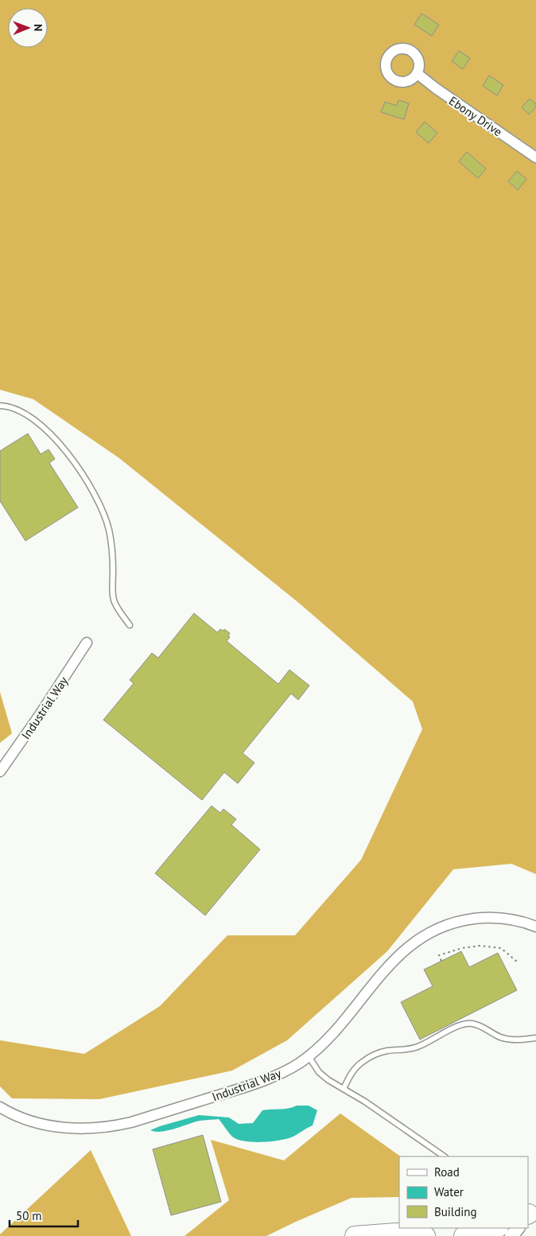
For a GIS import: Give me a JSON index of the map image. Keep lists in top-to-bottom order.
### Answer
{
  "streets": {
    "street": ["Ebony Drive", "Industrial Way"]
  },
  "legend": ["Road", "Water", "Building"],
  "scale_bar": "50 m",
  "north": "right"
}
